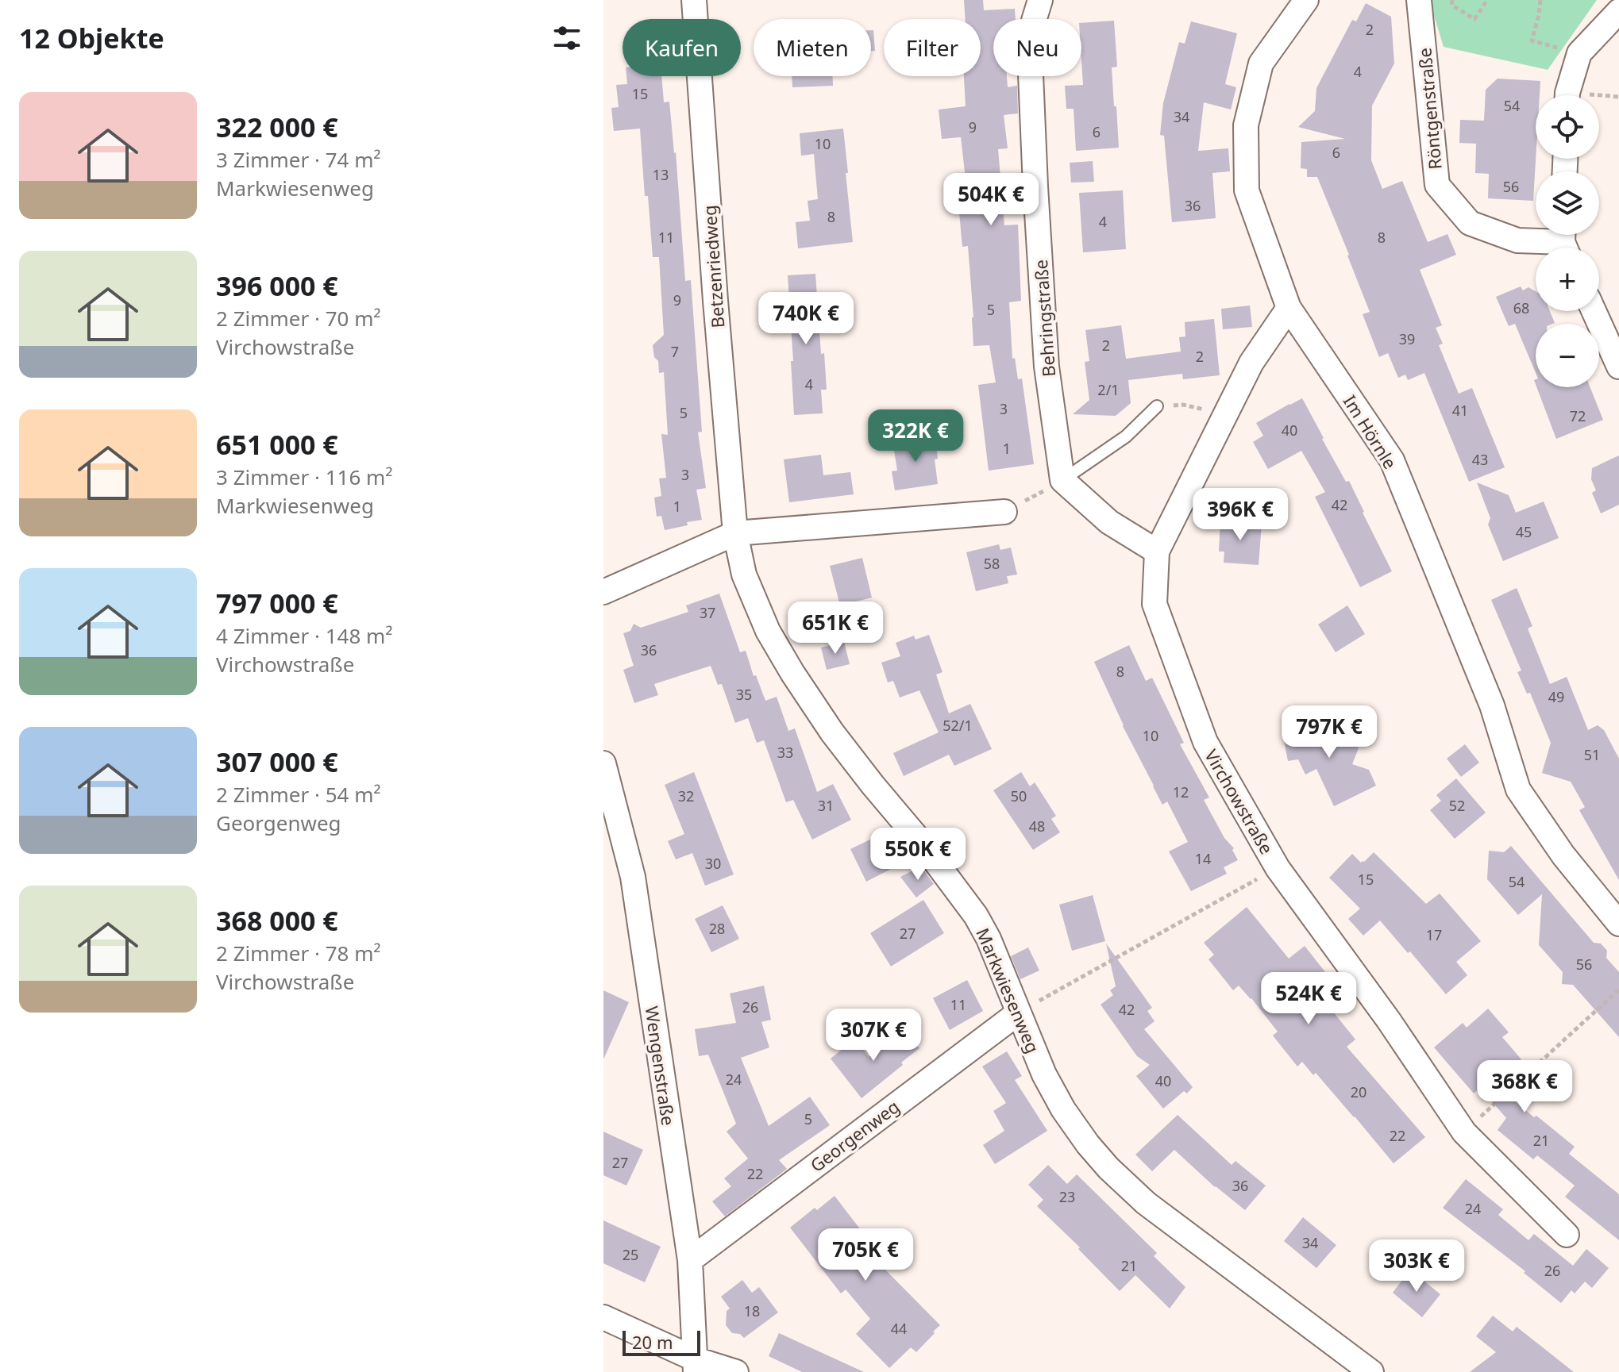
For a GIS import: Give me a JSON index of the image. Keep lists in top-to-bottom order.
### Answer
{
  "streets": {
    "street": [
      "Röntgenstraße",
      "Betzenriedweg",
      "Behringstraße",
      "Im Hörnle",
      "Virchowstraße",
      "Markwiesenweg",
      "Wengenstraße",
      "Georgenweg"
    ]
  },
  "crossings": [
    ["Betzenriedweg", "Markwiesenweg"],
    ["Im Hörnle", "Virchowstraße"],
    ["Markwiesenweg", "Georgenweg"],
    ["Wengenstraße", "Georgenweg"]
  ],
  "house_numbers": [
    "2",
    "4",
    "15",
    "54",
    "34",
    "9",
    "6",
    "10",
    "6",
    "13",
    "56",
    "36",
    "8",
    "4",
    "11",
    "8",
    "9",
    "68",
    "5",
    "39",
    "2",
    "7",
    "2",
    "4",
    "2/1",
    "3",
    "41",
    "5",
    "72",
    "40",
    "1",
    "43",
    "3",
    "42",
    "1",
    "45",
    "58",
    "37",
    "36",
    "8",
    "35",
    "49",
    "52/1",
    "10",
    "33",
    "51",
    "12",
    "32",
    "50",
    "31",
    "52",
    "48",
    "14",
    "30",
    "15",
    "54",
    "28",
    "27",
    "17",
    "56",
    "11",
    "26",
    "42",
    "24",
    "40",
    "20",
    "5",
    "22",
    "21",
    "27",
    "22",
    "36",
    "23",
    "24",
    "34",
    "25",
    "21",
    "26",
    "18",
    "44"
  ],
  "scale_bar": "20 m",
  "page": {
    "heading": "12 Objekte",
    "chip": [
      "Kaufen",
      "Mieten",
      "Filter",
      "Neu"
    ],
    "list": [
      {
        "name": "322 000 €",
        "note": "3 Zimmer · 74 m² · Markwiesenweg"
      },
      {
        "name": "396 000 €",
        "note": "2 Zimmer · 70 m² · Virchowstraße"
      },
      {
        "name": "651 000 €",
        "note": "3 Zimmer · 116 m² · Markwiesenweg"
      },
      {
        "name": "797 000 €",
        "note": "4 Zimmer · 148 m² · Virchowstraße"
      },
      {
        "name": "307 000 €",
        "note": "2 Zimmer · 54 m² · Georgenweg"
      },
      {
        "name": "368 000 €",
        "note": "2 Zimmer · 78 m² · Virchowstraße"
      }
    ],
    "map_buttons": ["+", "−"],
    "price": [
      "504K €",
      "740K €",
      "322K €",
      "396K €",
      "651K €",
      "797K €",
      "550K €",
      "524K €",
      "307K €",
      "368K €",
      "705K €",
      "303K €"
    ],
    "scale": "20 m"
  }
}
